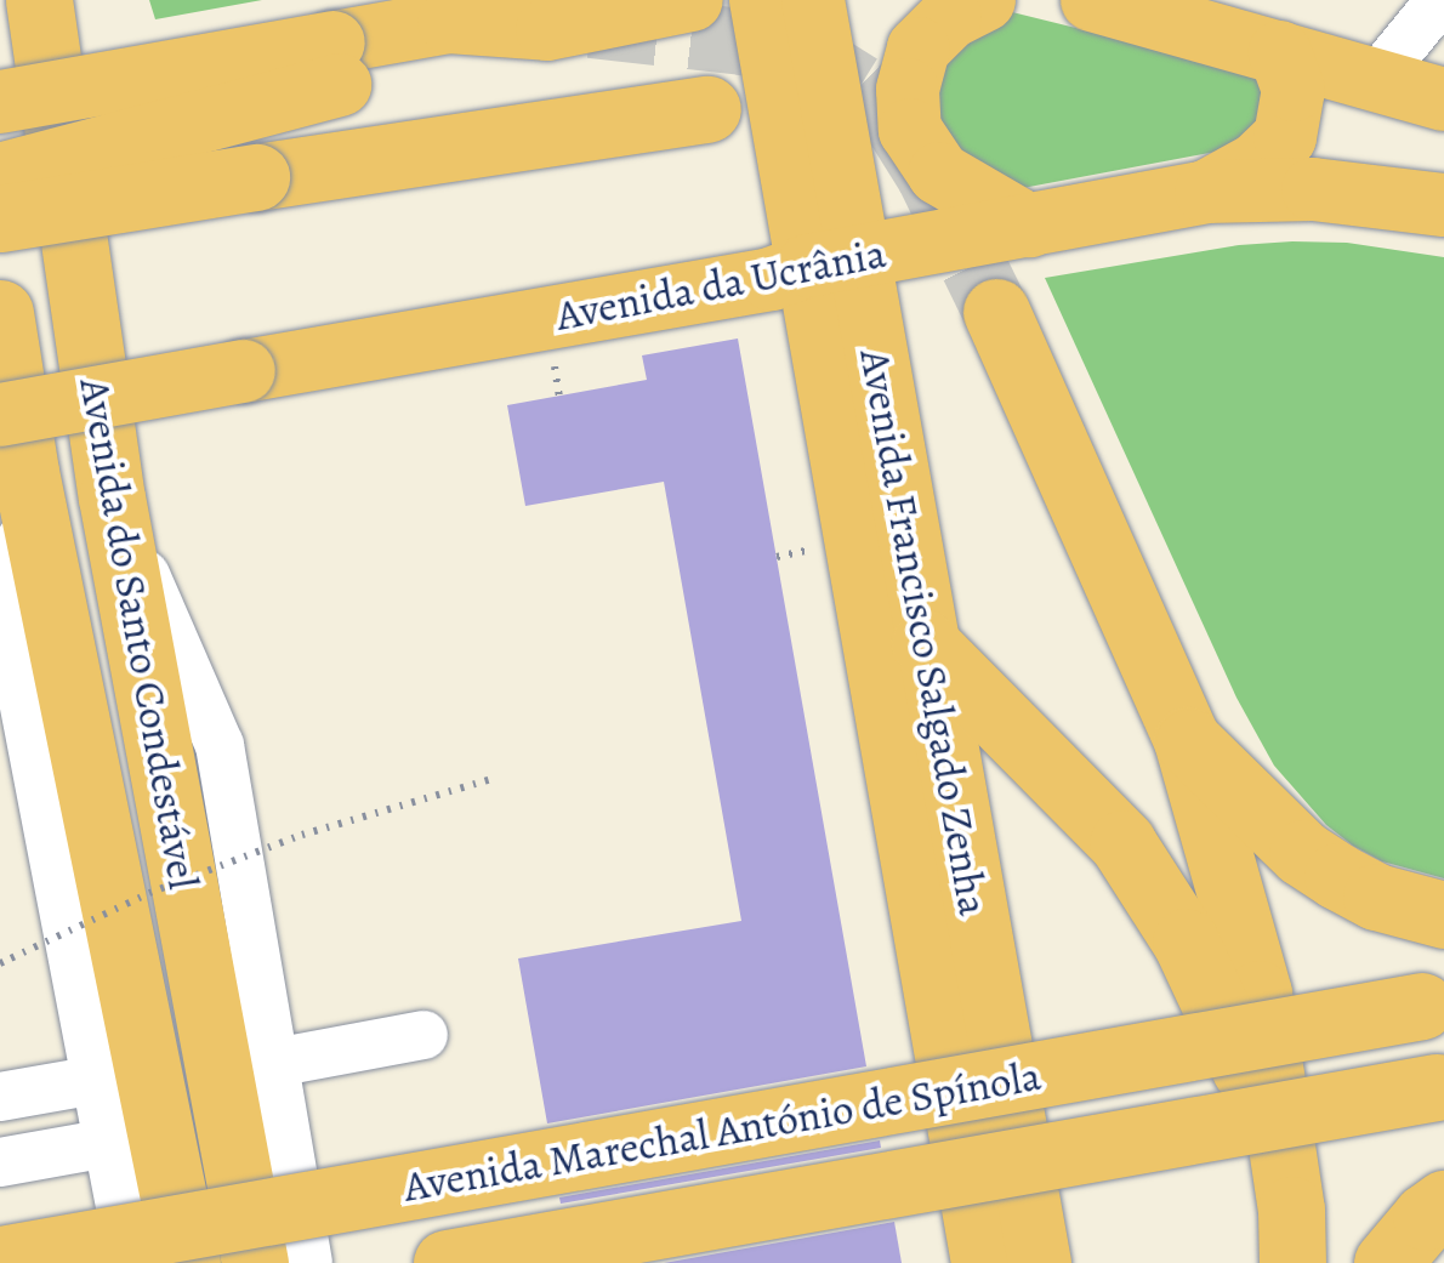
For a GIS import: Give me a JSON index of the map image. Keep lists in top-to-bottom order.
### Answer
{
  "streets": {
    "highway": ["Avenida do Santo Condestável", "Avenida Marechal António de Spínola"],
    "main road": ["Avenida da Ucrânia", "Avenida Francisco Salgado Zenha"]
  },
  "crossings": [
    ["Avenida da Ucrânia", "Avenida Francisco Salgado Zenha"],
    ["Avenida da Ucrânia", "Avenida do Santo Condestável"]
  ]
}
